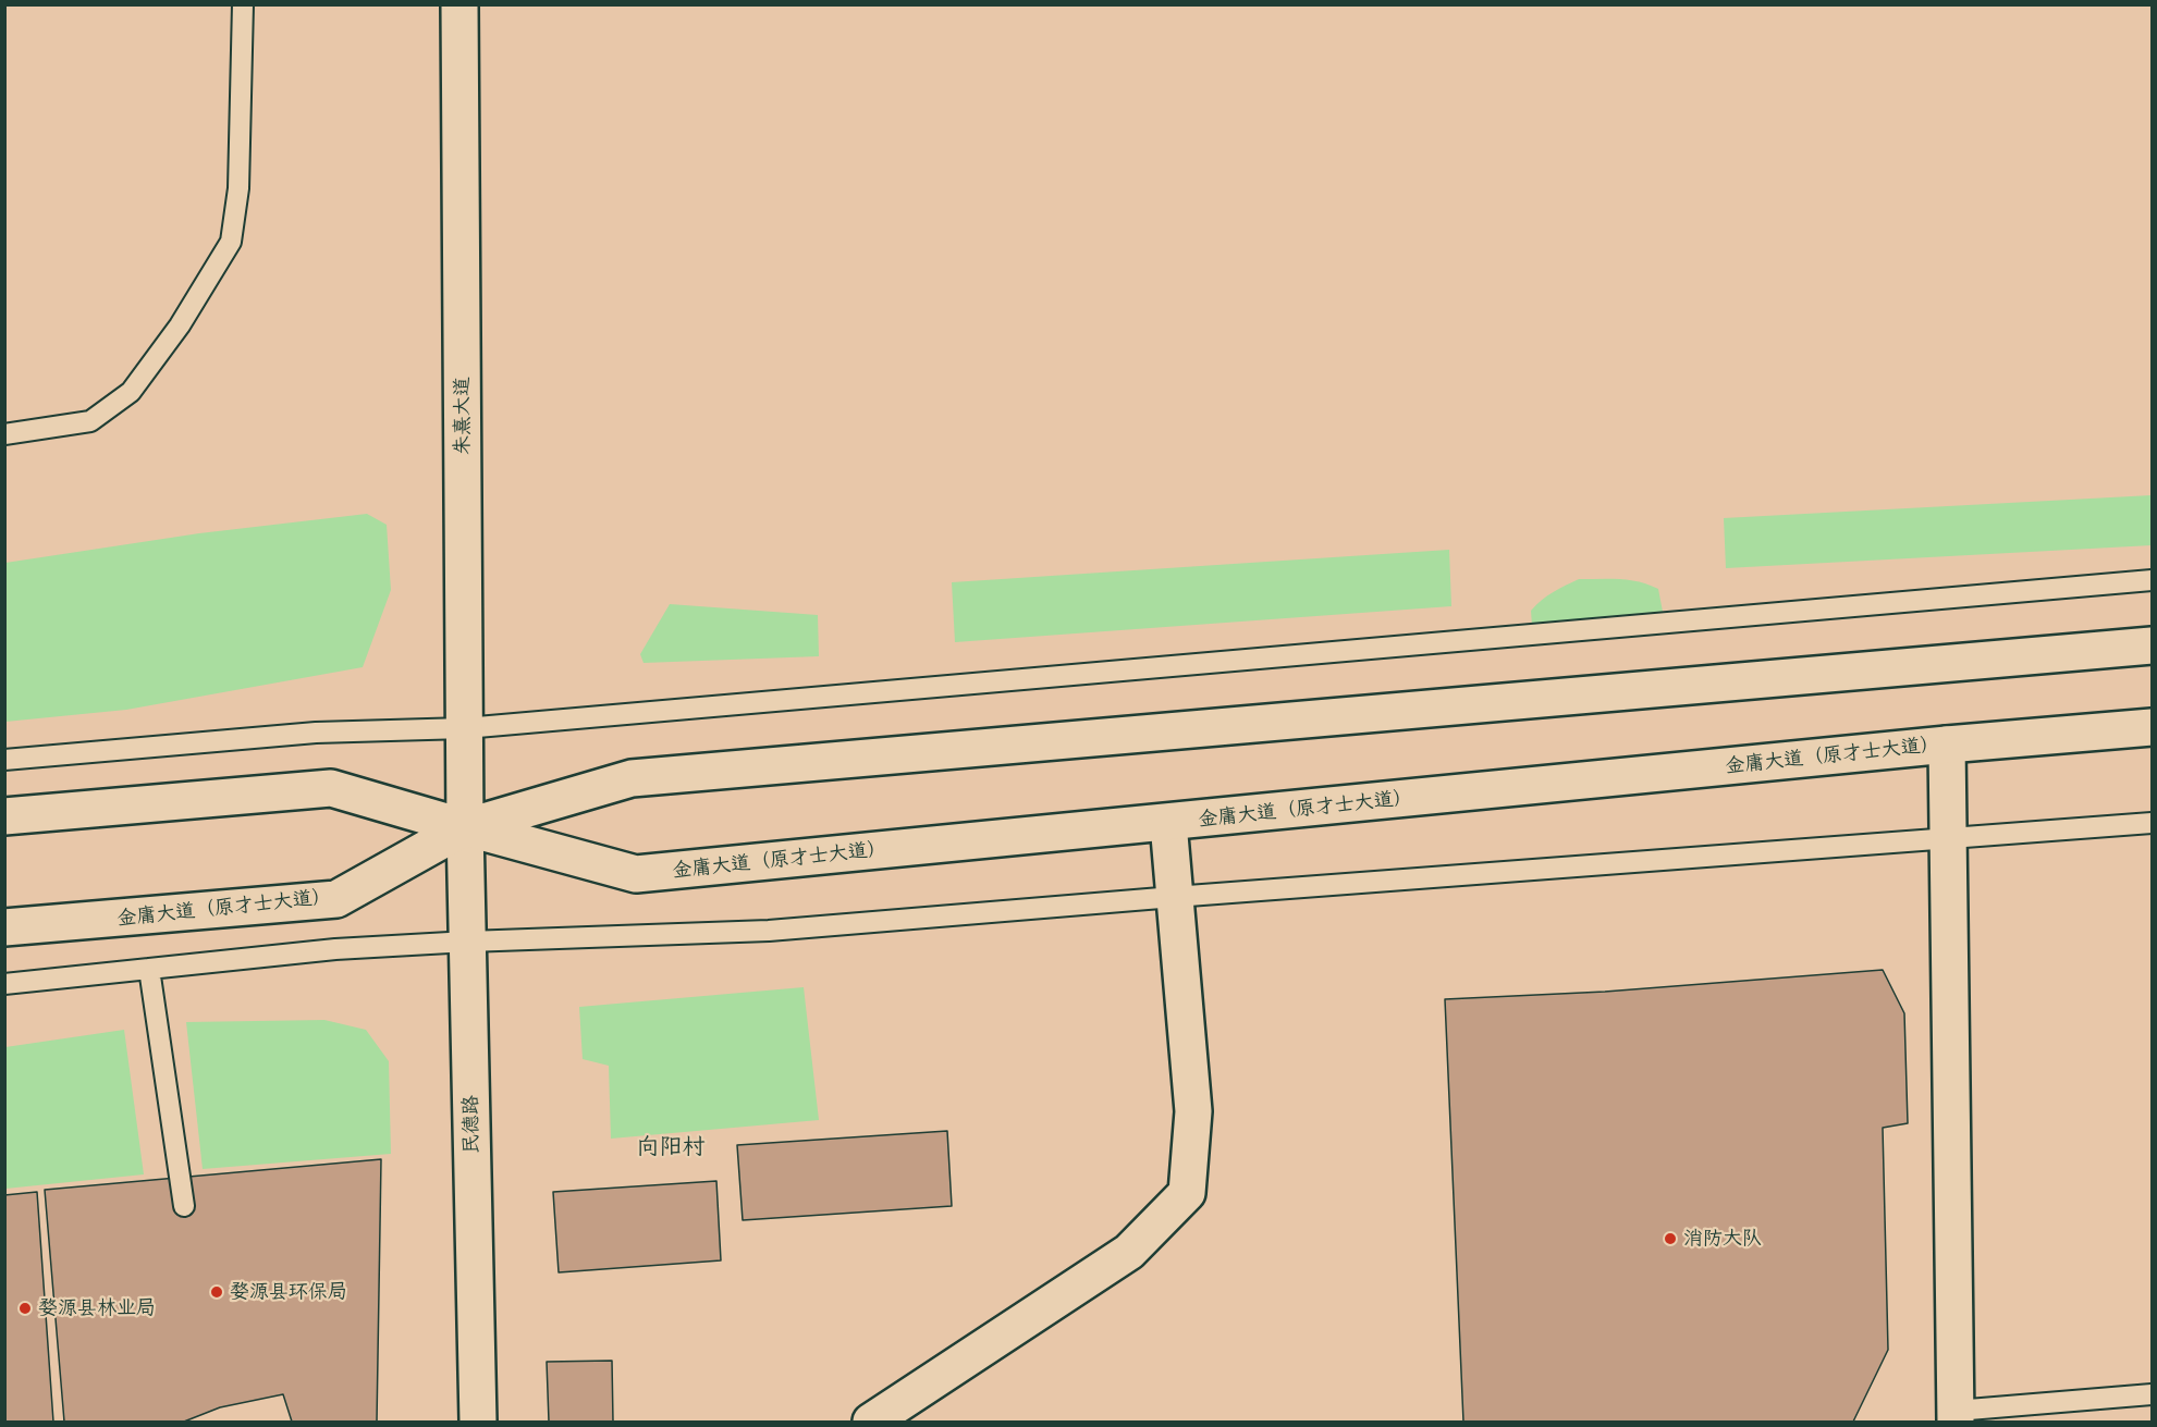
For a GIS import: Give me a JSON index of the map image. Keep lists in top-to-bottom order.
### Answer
{
  "streets": {
    "main road": ["朱熹大道", "金庸大道（原才士大道）", "民德路"]
  },
  "crossings": [
    ["朱熹大道", "金庸大道（原才士大道）"],
    ["朱熹大道", "民德路"],
    ["金庸大道（原才士大道）", "民德路"]
  ],
  "districts": ["向阳村"],
  "places": ["消防大队", "婺源县环保局", "婺源县林业局"]
}
